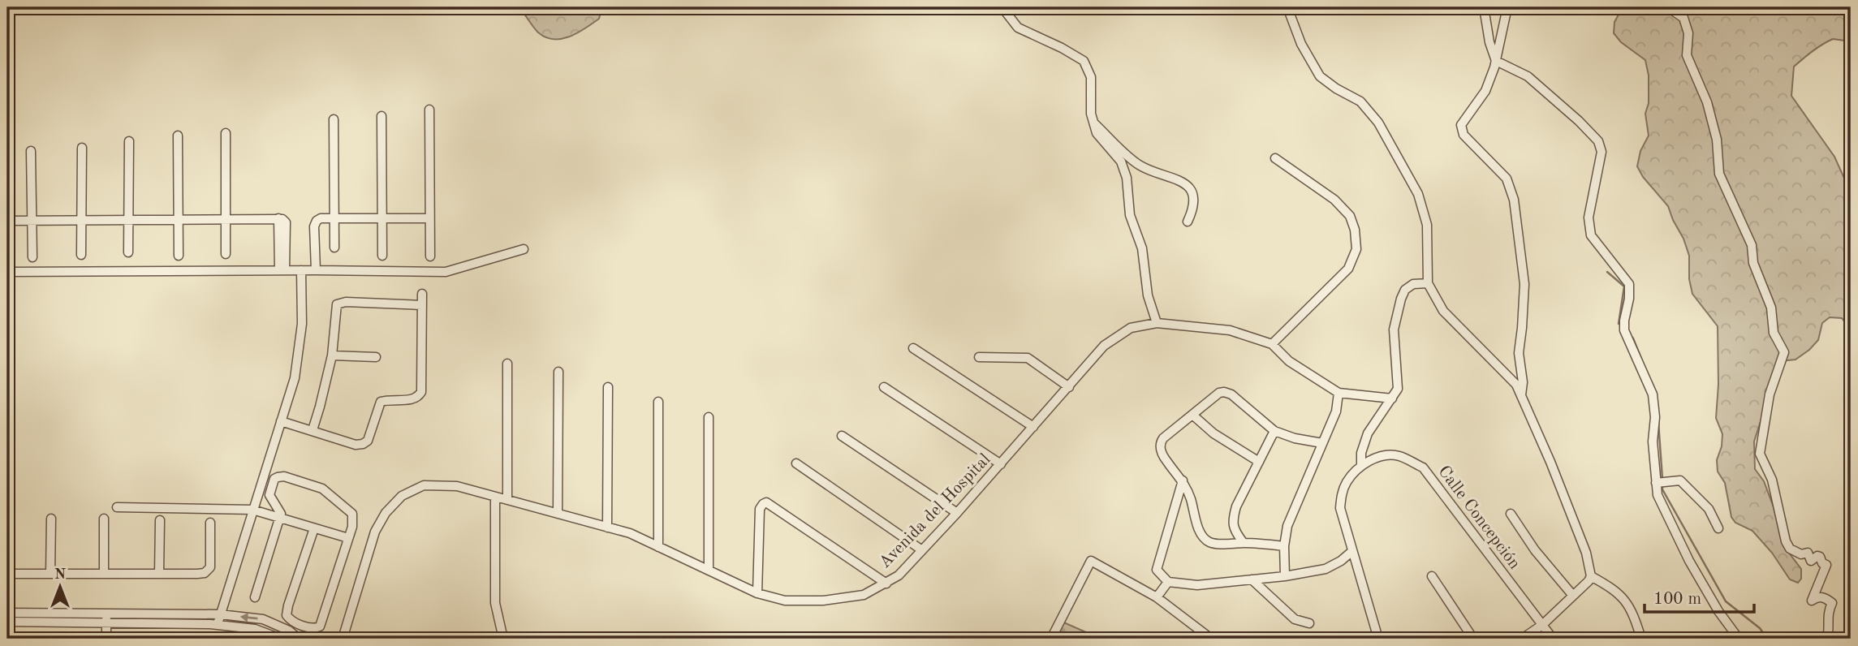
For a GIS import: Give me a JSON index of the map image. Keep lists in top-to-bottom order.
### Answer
{
  "streets": {
    "street": ["Avenida del Hospital", "Calle Concepción"]
  },
  "scale_bar": "100 m",
  "north": "top"
}
